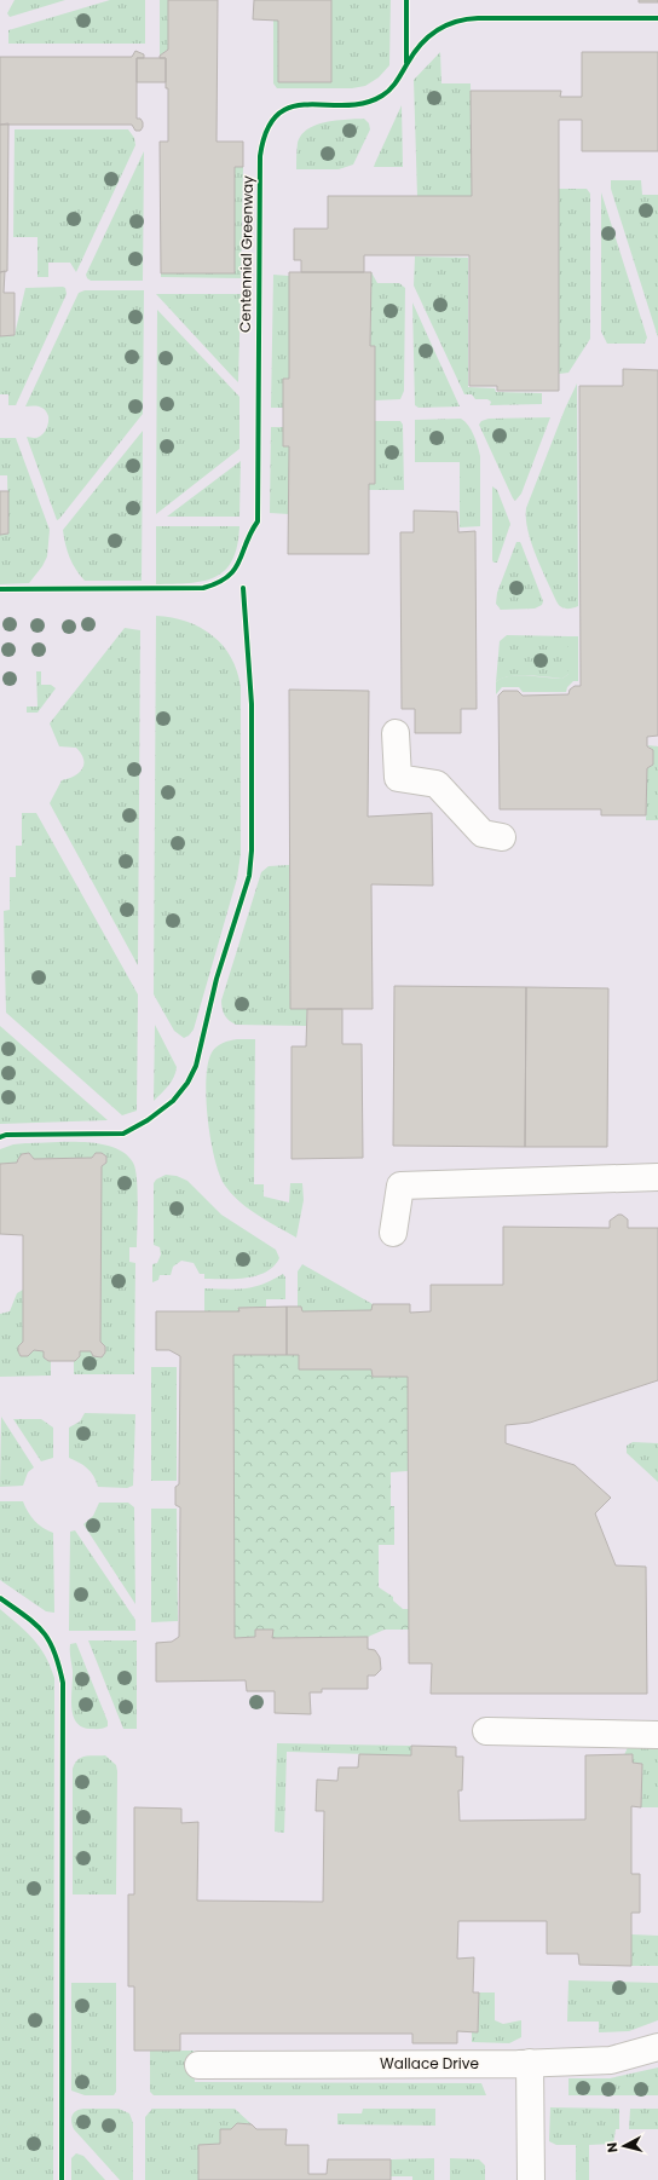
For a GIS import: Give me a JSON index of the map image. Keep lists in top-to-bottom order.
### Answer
{
  "streets": {
    "lane": ["Wallace Drive"],
    "cycle path": ["Centennial Greenway"]
  },
  "north": "left"
}
